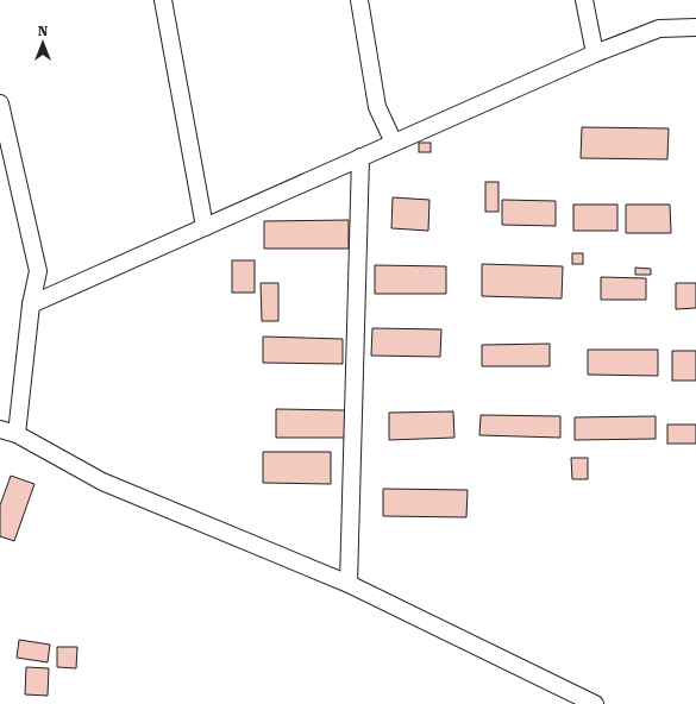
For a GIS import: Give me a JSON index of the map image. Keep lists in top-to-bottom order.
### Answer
{
  "north": "top"
}
